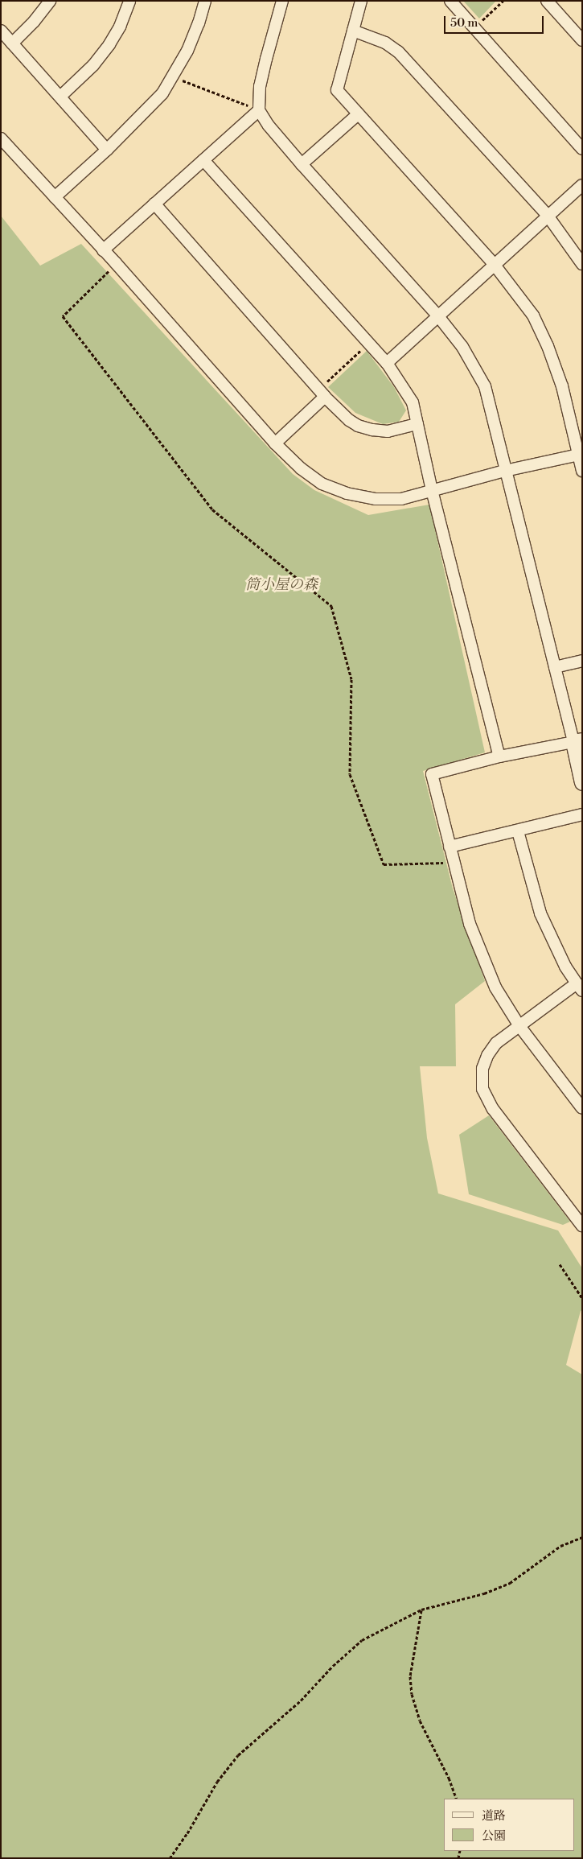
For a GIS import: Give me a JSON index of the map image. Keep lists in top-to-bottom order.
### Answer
{
  "parks": ["筒小屋の森"],
  "legend": ["道路", "公園"],
  "scale_bar": "50 m"
}
